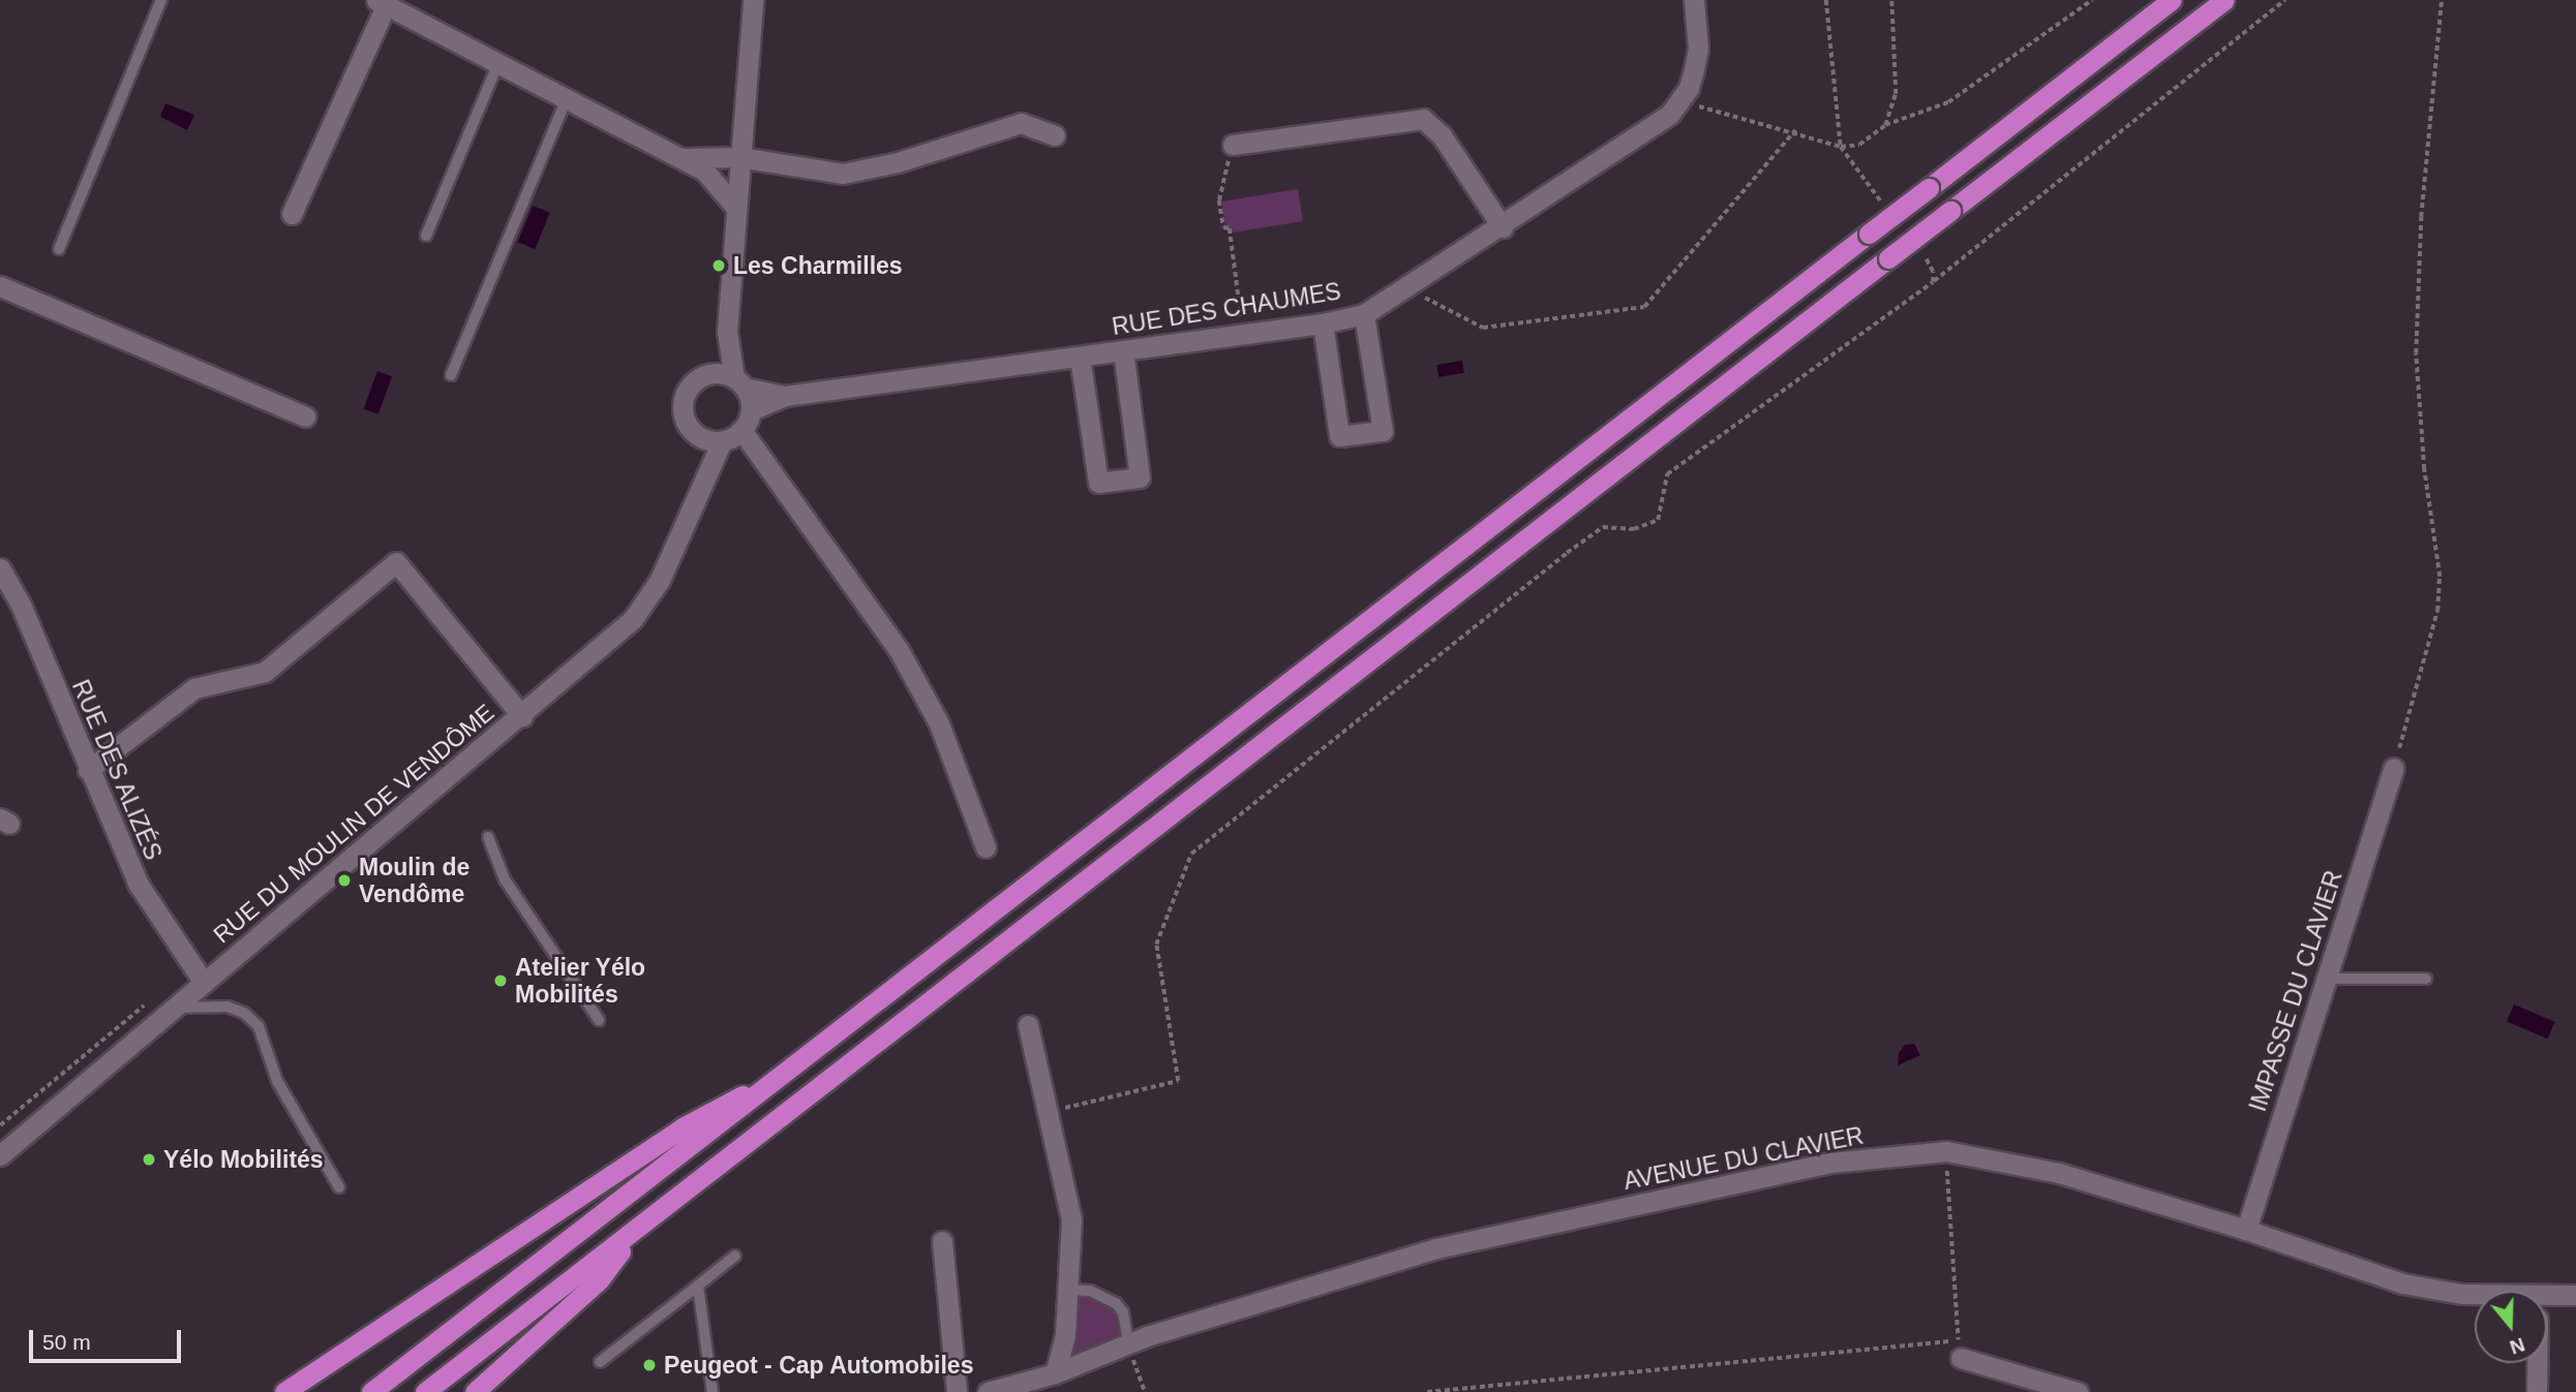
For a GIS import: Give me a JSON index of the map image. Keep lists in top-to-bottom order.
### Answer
{
  "streets": {
    "street": [
      "RUE DES CHAUMES",
      "RUE DES ALIZÉS",
      "RUE DU MOULIN DE VENDÔME",
      "IMPASSE DU CLAVIER",
      "AVENUE DU CLAVIER"
    ]
  },
  "crossings": [
    ["RUE DES CHAUMES", "RUE DU MOULIN DE VENDÔME"],
    ["RUE DES ALIZÉS", "RUE DU MOULIN DE VENDÔME"],
    ["IMPASSE DU CLAVIER", "AVENUE DU CLAVIER"]
  ],
  "places": [
    "Les Charmilles",
    "Moulin de Vendôme",
    "Atelier Yélo Mobilités",
    "Yélo Mobilités",
    "Peugeot - Cap Automobiles"
  ],
  "scale_bar": "50 m",
  "north": "bottom"
}
